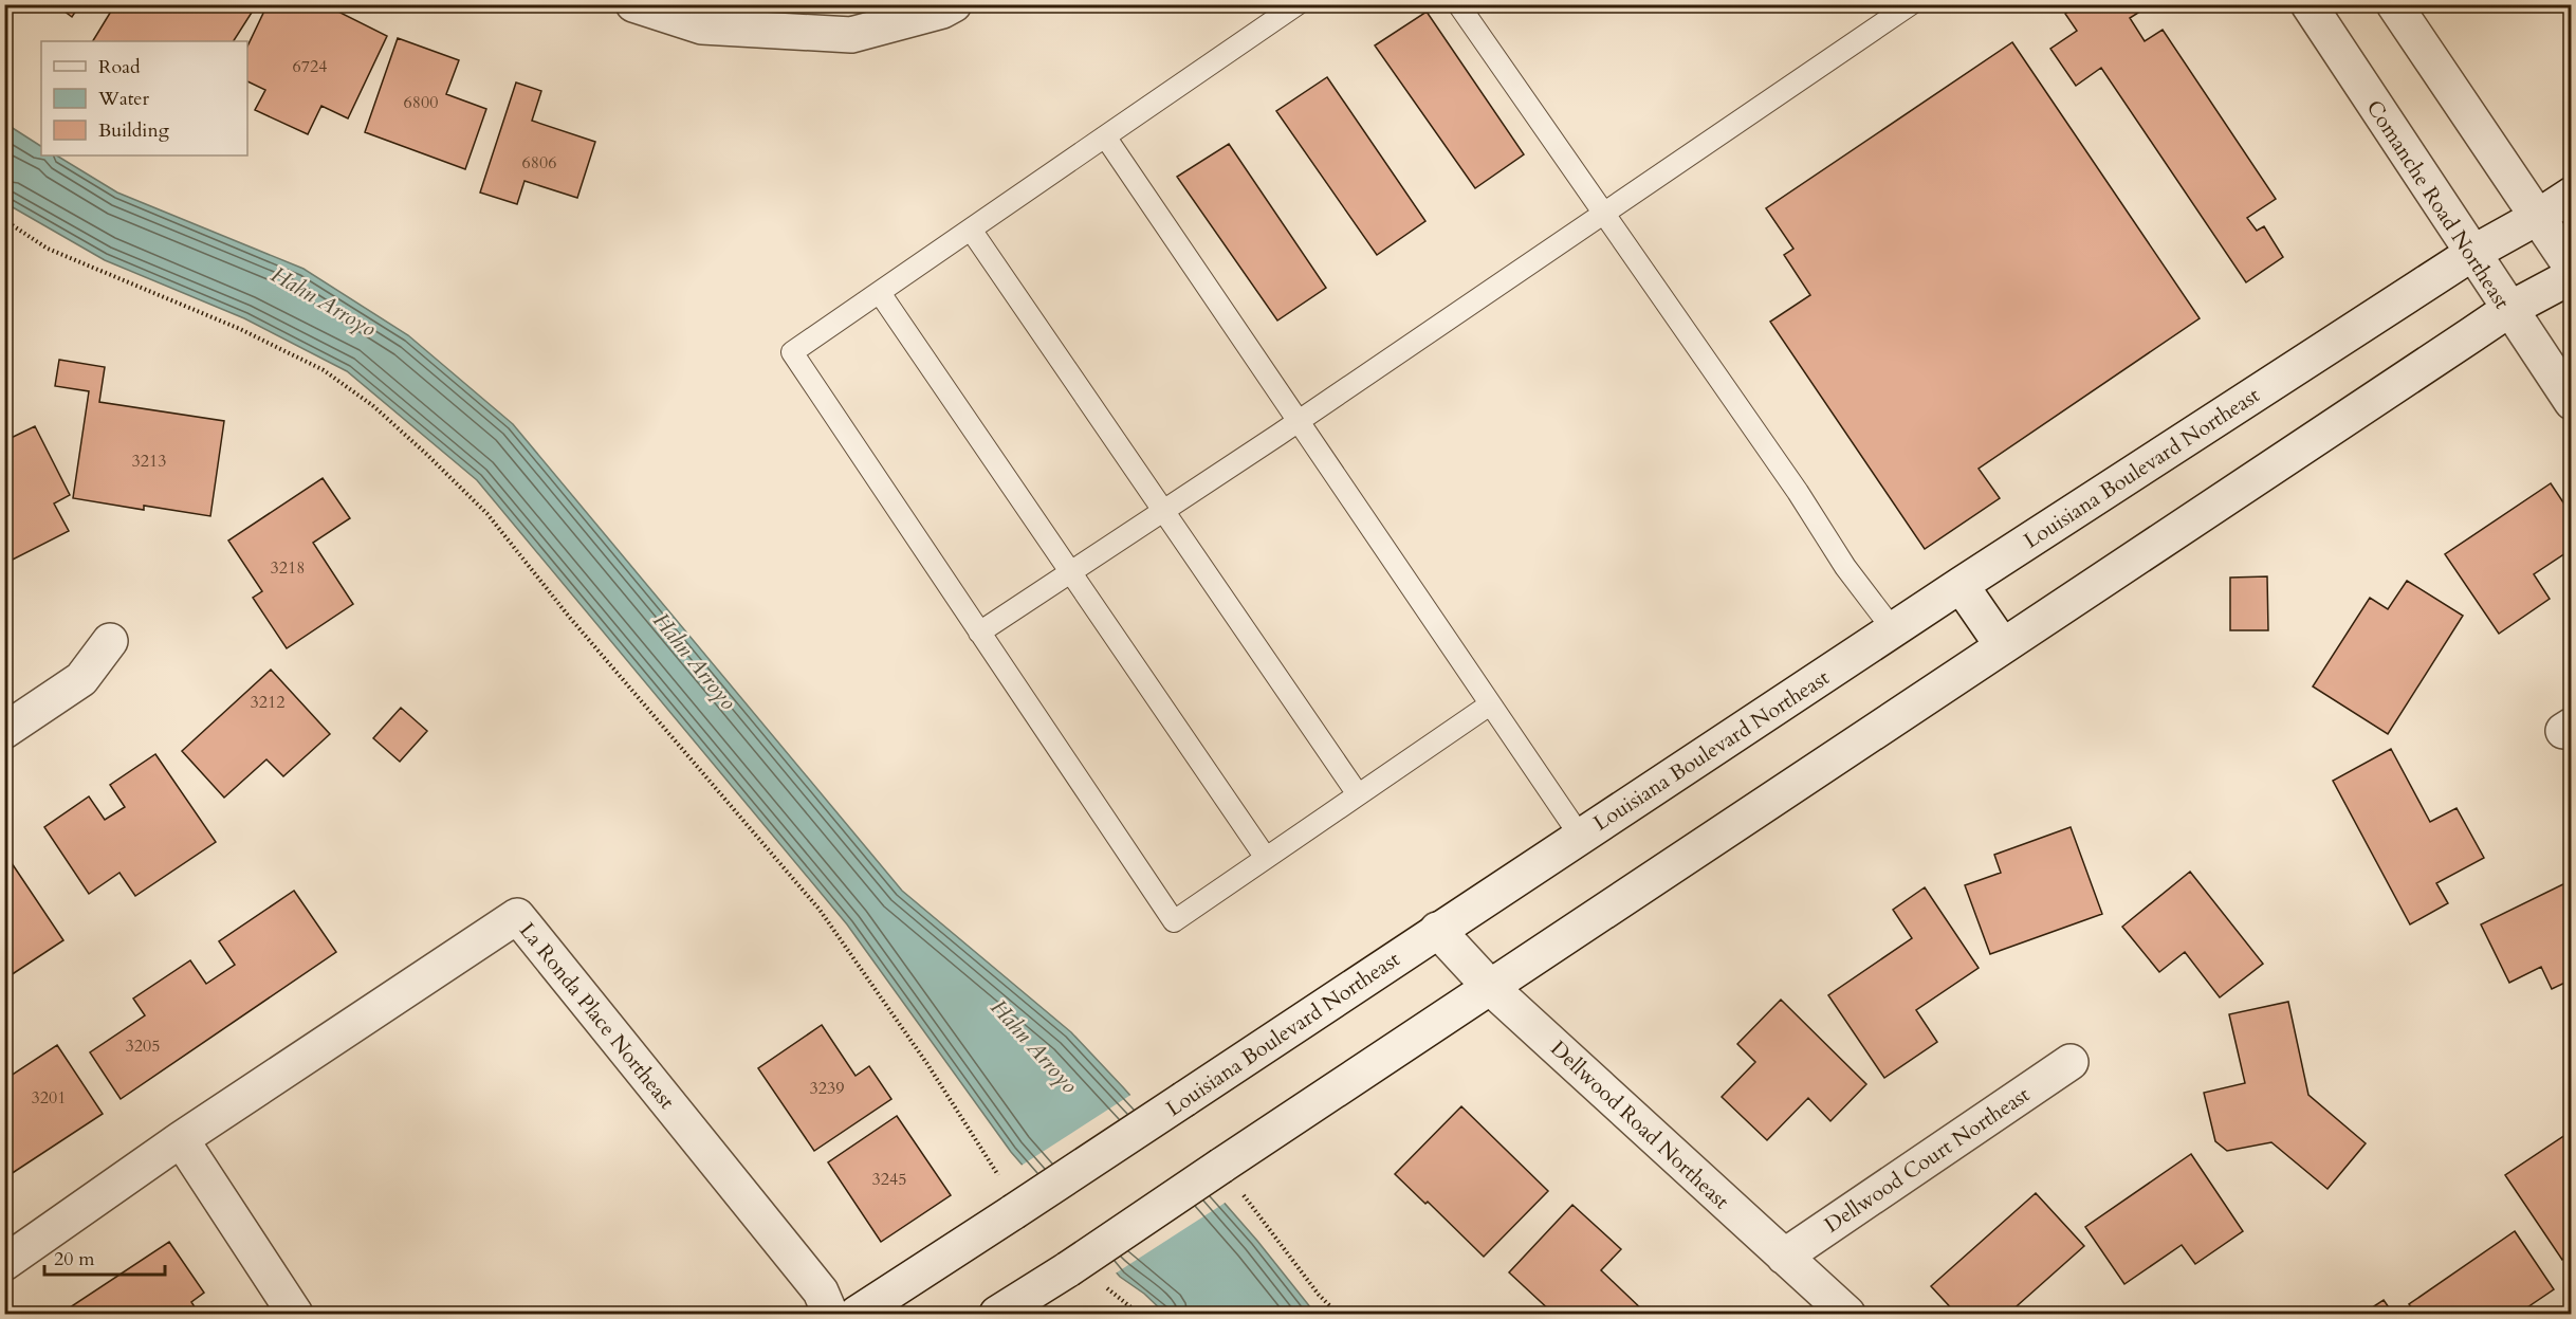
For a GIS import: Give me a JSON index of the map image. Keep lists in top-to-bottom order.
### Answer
{
  "streets": {
    "main road": [
      "Comanche Road Northeast",
      "Louisiana Boulevard Northeast",
      "La Ronda Place Northeast",
      "Dellwood Road Northeast",
      "Dellwood Court Northeast"
    ]
  },
  "crossings": [
    ["Comanche Road Northeast", "Louisiana Boulevard Northeast"],
    ["Louisiana Boulevard Northeast", "Dellwood Road Northeast"],
    ["Dellwood Road Northeast", "Dellwood Court Northeast"]
  ],
  "water": ["Hahn Arroyo"],
  "house_numbers": [
    "6724",
    "6800",
    "6806",
    "3213",
    "3218",
    "3212",
    "3205",
    "3239",
    "3201",
    "3245"
  ],
  "legend": ["Road", "Water", "Building"],
  "scale_bar": "20 m"
}
